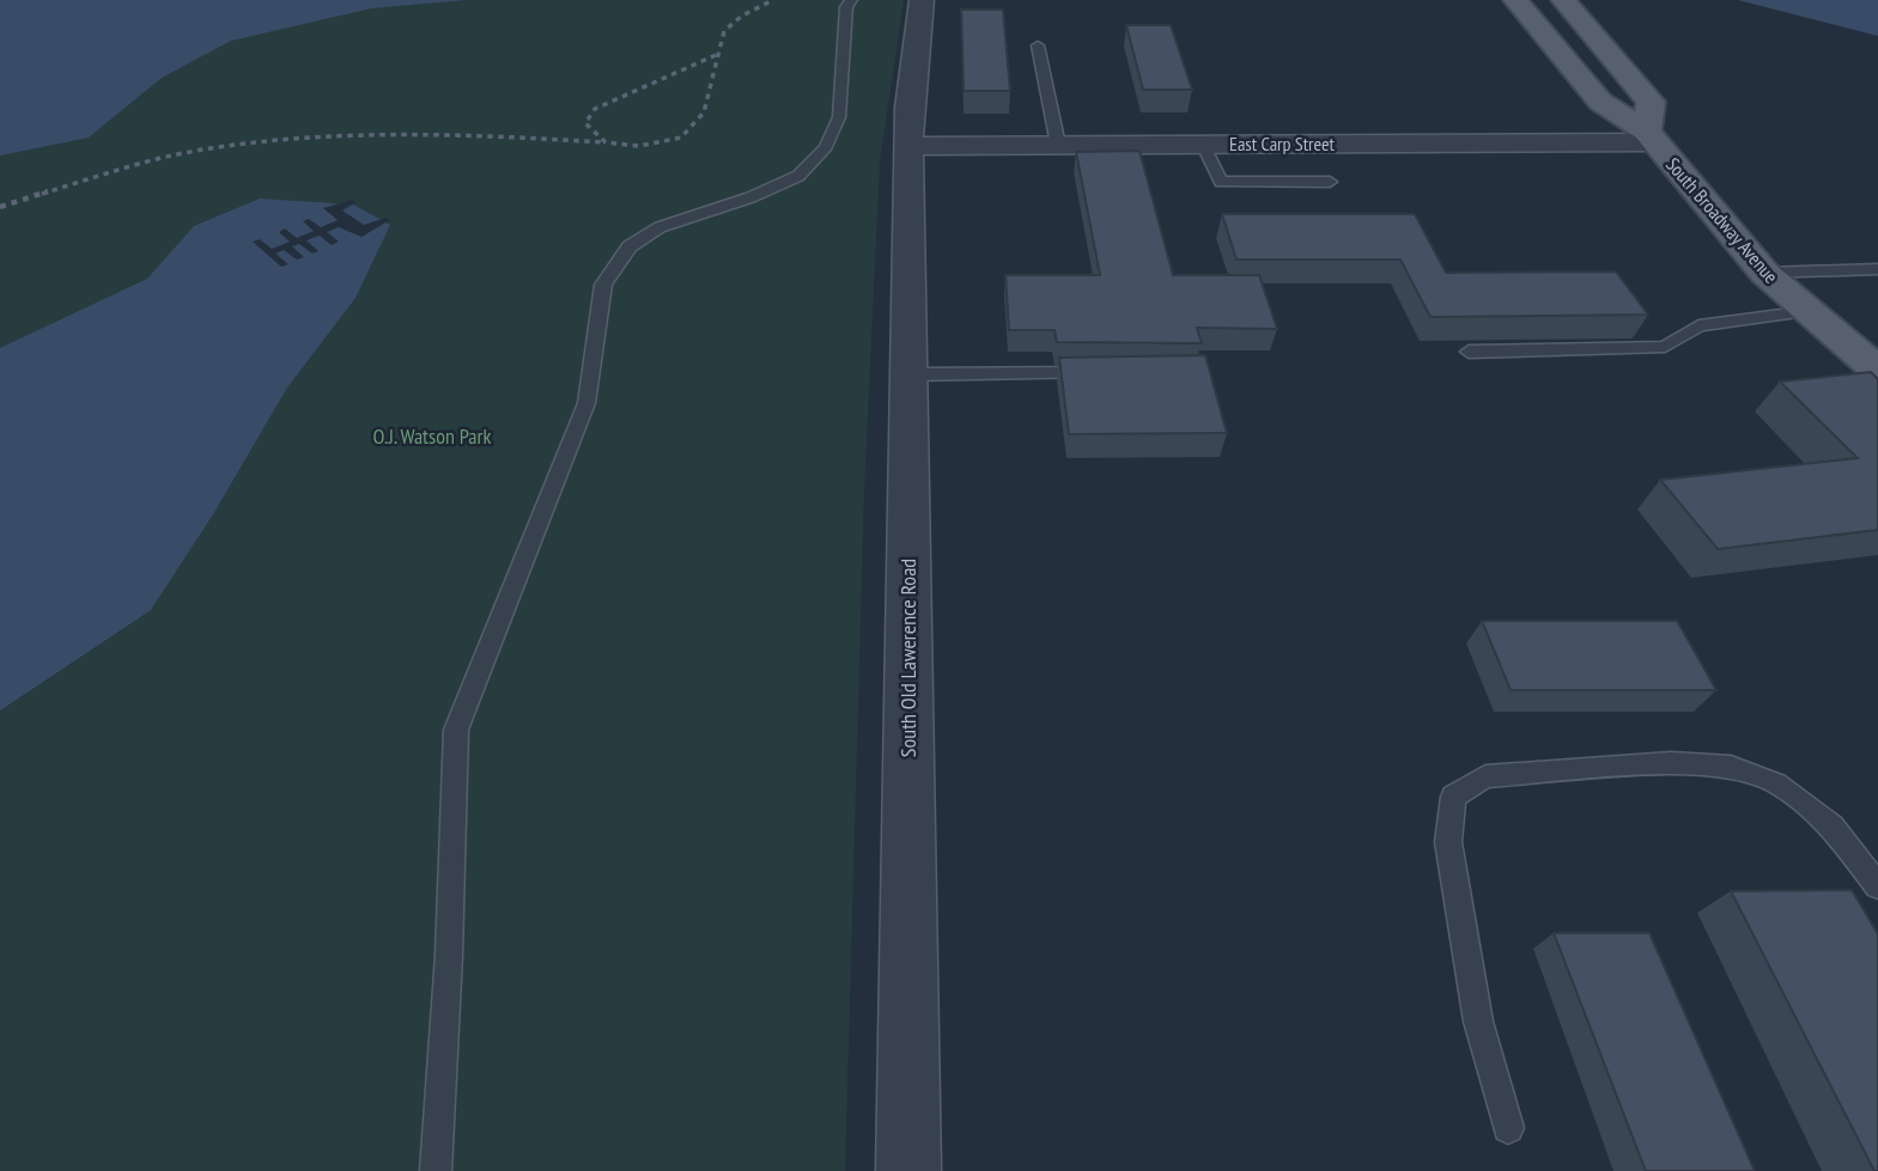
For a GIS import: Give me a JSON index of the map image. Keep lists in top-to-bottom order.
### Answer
{
  "streets": {
    "main road": ["South Broadway Avenue"],
    "street": ["East Carp Street", "South Old Lawerence Road"]
  },
  "crossings": [
    ["East Carp Street", "South Broadway Avenue"],
    ["East Carp Street", "South Old Lawerence Road"]
  ],
  "parks": ["O.J. Watson Park"]
}
